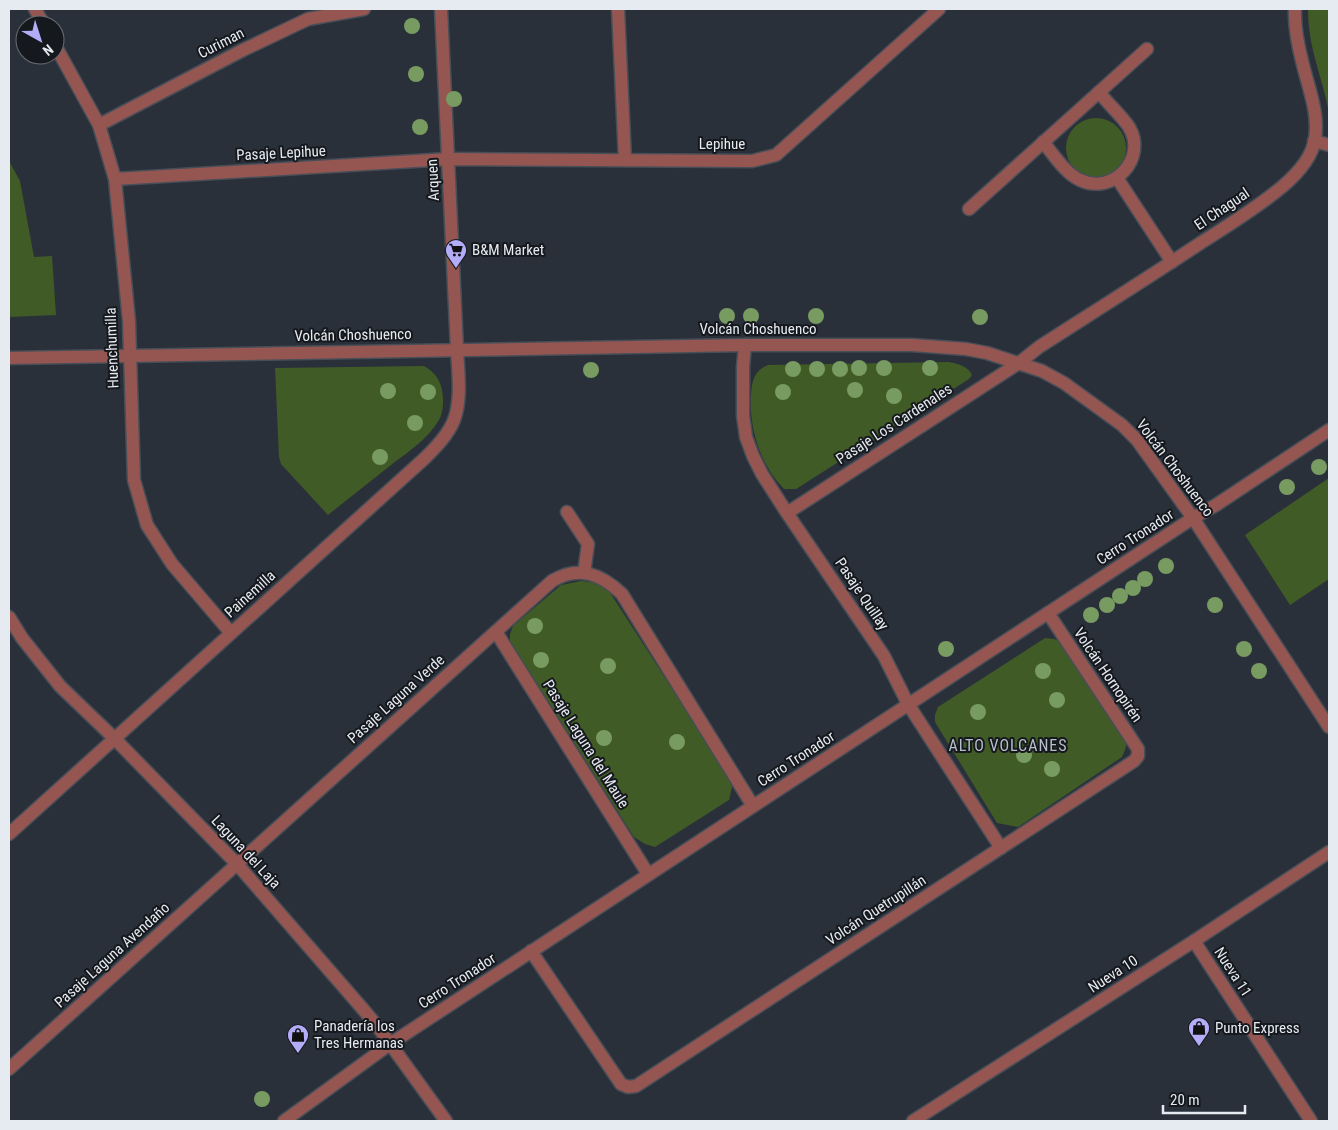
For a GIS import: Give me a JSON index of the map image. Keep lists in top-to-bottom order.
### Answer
{
  "streets": {
    "street": [
      "Curiman",
      "Lepihue",
      "Pasaje Lepihue",
      "Arquen",
      "El Chagual",
      "Volcán Choshuenco",
      "Huenchumilla",
      "Pasaje Los Cardenales",
      "Cerro Tronador",
      "Painemilla",
      "Pasaje Quillay",
      "Volcán Hornopirén",
      "Pasaje Laguna Verde",
      "Pasaje Laguna del Maule",
      "Laguna del Laja",
      "Volcán Quetrupillán",
      "Pasaje Laguna Avendaño",
      "Nueva 11",
      "Nueva 10"
    ]
  },
  "crossings": [
    ["Curiman", "Huenchumilla"],
    ["Lepihue", "Pasaje Lepihue"],
    ["Lepihue", "Arquen"],
    ["Pasaje Lepihue", "Arquen"],
    ["Pasaje Lepihue", "Huenchumilla"],
    ["Arquen", "Volcán Choshuenco"],
    ["Arquen", "Painemilla"],
    ["El Chagual", "Volcán Choshuenco"],
    ["El Chagual", "Pasaje Los Cardenales"],
    ["Volcán Choshuenco", "Huenchumilla"],
    ["Volcán Choshuenco", "Pasaje Los Cardenales"],
    ["Volcán Choshuenco", "Cerro Tronador"],
    ["Volcán Choshuenco", "Painemilla"],
    ["Volcán Choshuenco", "Pasaje Quillay"],
    ["Huenchumilla", "Painemilla"],
    ["Pasaje Los Cardenales", "Pasaje Quillay"],
    ["Cerro Tronador", "Pasaje Quillay"],
    ["Cerro Tronador", "Volcán Hornopirén"],
    ["Cerro Tronador", "Pasaje Laguna del Maule"],
    ["Cerro Tronador", "Laguna del Laja"],
    ["Cerro Tronador", "Volcán Quetrupillán"],
    ["Painemilla", "Laguna del Laja"],
    ["Pasaje Quillay", "Volcán Quetrupillán"],
    ["Volcán Hornopirén", "Volcán Quetrupillán"],
    ["Pasaje Laguna Verde", "Pasaje Laguna del Maule"],
    ["Pasaje Laguna Verde", "Laguna del Laja"],
    ["Pasaje Laguna Verde", "Pasaje Laguna Avendaño"],
    ["Laguna del Laja", "Pasaje Laguna Avendaño"],
    ["Nueva 11", "Nueva 10"]
  ],
  "districts": ["ALTO VOLCANES"],
  "places": {
    "supermarket": ["B&M Market"],
    "shop": ["Punto Express", "Panadería los Tres Hermanas"]
  },
  "scale_bar": "20 m",
  "north": "bottom right"
}
